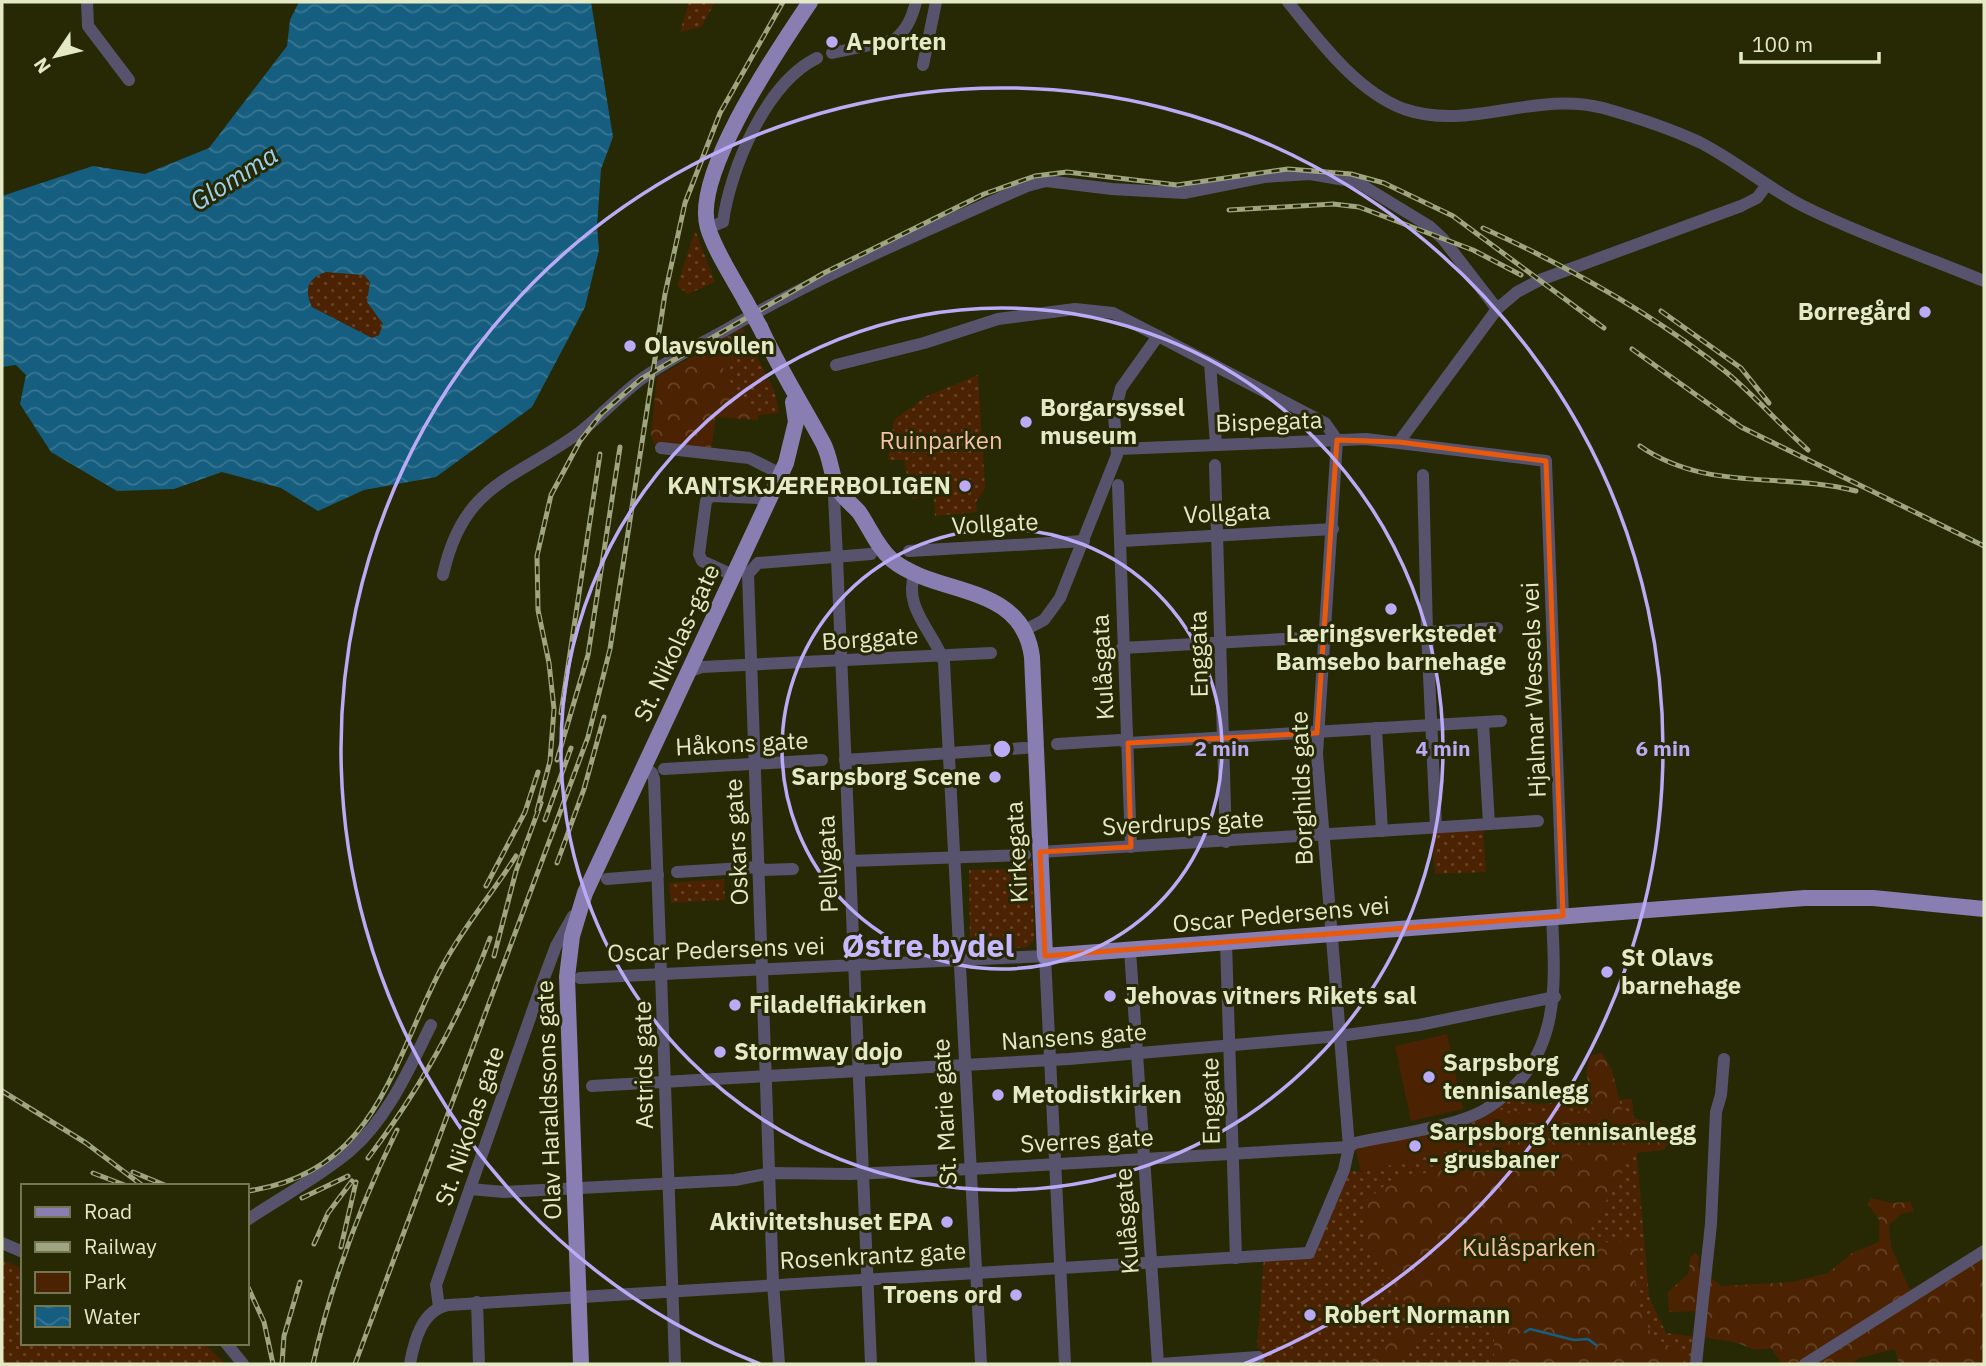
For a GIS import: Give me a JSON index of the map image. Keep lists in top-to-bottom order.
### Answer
{
  "streets": {
    "main road": [
      "St. Nikolas-gate",
      "Kirkegata",
      "Oscar Pedersens vei",
      "Olav Haraldssons gate"
    ],
    "street": [
      "Bispegata",
      "Vollgata",
      "Vollgate",
      "Borggate",
      "Enggata",
      "Kulåsgata",
      "Hjalmar Wessels vei",
      "Håkons gate",
      "Borghilds gate",
      "Sverdrups gate",
      "Oskars gate",
      "Pellygata",
      "Nansens gate",
      "Astrids gate",
      "Enggate",
      "St. Marie gate",
      "St. Nikolas gate",
      "Sverres gate",
      "Kulåsgate",
      "Rosenkrantz gate"
    ]
  },
  "crossings": [
    ["Bispegata", "Hjalmar Wessels vei"],
    ["Bispegata", "Borghilds gate"],
    ["Vollgata", "Enggata"],
    ["Vollgata", "Kulåsgata"],
    ["Vollgata", "Borghilds gate"],
    ["Borggate", "St. Nikolas-gate"],
    ["Borggate", "Oskars gate"],
    ["Borggate", "Pellygata"],
    ["Borggate", "St. Marie gate"],
    ["St. Nikolas-gate", "Astrids gate"],
    ["St. Nikolas-gate", "Olav Haraldssons gate"],
    ["Enggata", "Sverdrups gate"],
    ["Kulåsgata", "Sverdrups gate"],
    ["Hjalmar Wessels vei", "Oscar Pedersens vei"],
    ["Hjalmar Wessels vei", "Sverres gate"],
    ["Håkons gate", "Oskars gate"],
    ["Håkons gate", "Pellygata"],
    ["Håkons gate", "St. Marie gate"],
    ["Borghilds gate", "Sverdrups gate"],
    ["Borghilds gate", "Oscar Pedersens vei"],
    ["Borghilds gate", "Nansens gate"],
    ["Borghilds gate", "Sverres gate"],
    ["Borghilds gate", "Rosenkrantz gate"],
    ["Sverdrups gate", "Kirkegata"],
    ["Sverdrups gate", "Pellygata"],
    ["Sverdrups gate", "St. Marie gate"],
    ["Oskars gate", "Pellygata"],
    ["Oskars gate", "Oscar Pedersens vei"],
    ["Oskars gate", "Nansens gate"],
    ["Oskars gate", "Sverres gate"],
    ["Oskars gate", "Rosenkrantz gate"],
    ["Kirkegata", "Oscar Pedersens vei"],
    ["Kirkegata", "Nansens gate"],
    ["Kirkegata", "Sverres gate"],
    ["Kirkegata", "Rosenkrantz gate"],
    ["Pellygata", "Oscar Pedersens vei"],
    ["Pellygata", "Nansens gate"],
    ["Pellygata", "Sverres gate"],
    ["Pellygata", "Rosenkrantz gate"],
    ["Oscar Pedersens vei", "Astrids gate"],
    ["Oscar Pedersens vei", "Enggate"],
    ["Oscar Pedersens vei", "St. Marie gate"],
    ["Oscar Pedersens vei", "Sverres gate"],
    ["Oscar Pedersens vei", "Kulåsgate"],
    ["Nansens gate", "Astrids gate"],
    ["Nansens gate", "Enggate"],
    ["Nansens gate", "St. Marie gate"],
    ["Nansens gate", "Sverres gate"],
    ["Nansens gate", "Kulåsgate"],
    ["Astrids gate", "Sverres gate"],
    ["Astrids gate", "Rosenkrantz gate"],
    ["Olav Haraldssons gate", "St. Nikolas gate"],
    ["Olav Haraldssons gate", "Sverres gate"],
    ["Olav Haraldssons gate", "Rosenkrantz gate"],
    ["Enggate", "Sverres gate"],
    ["Enggate", "Rosenkrantz gate"],
    ["St. Marie gate", "Sverres gate"],
    ["St. Marie gate", "Rosenkrantz gate"],
    ["St. Nikolas gate", "Sverres gate"],
    ["St. Nikolas gate", "Rosenkrantz gate"],
    ["Sverres gate", "Kulåsgate"],
    ["Kulåsgate", "Rosenkrantz gate"]
  ],
  "districts": ["Østre bydel"],
  "water": ["Glomma"],
  "parks": ["Ruinparken", "Kulåsparken"],
  "places": [
    "A-porten",
    "Borregård",
    "Olavsvollen",
    "Borgarsyssel museum",
    "KANTSKJÆRERBOLIGEN",
    "Læringsverkstedet Bamsebo barnehage",
    "Sarpsborg Scene",
    "St Olavs barnehage",
    "Jehovas vitners Rikets sal",
    "Filadelfiakirken",
    "Stormway dojo",
    "Sarpsborg tennisanlegg",
    "Metodistkirken",
    "Sarpsborg tennisanlegg - grusbaner",
    "Aktivitetshuset EPA",
    "Troens ord",
    "Robert Normann"
  ],
  "legend": [
    "Road",
    "Railway",
    "Park",
    "Water"
  ],
  "scale_bar": "100 m",
  "north": "bottom left",
  "rings": ["2 min", "4 min", "6 min"]
}
